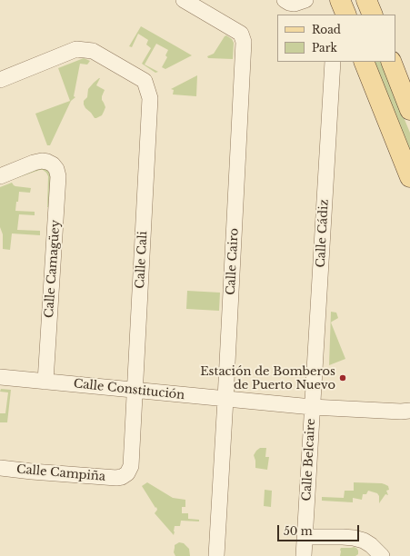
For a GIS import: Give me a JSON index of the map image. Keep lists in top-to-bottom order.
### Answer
{
  "streets": {
    "street": [
      "Calle Cádiz",
      "Calle Cali",
      "Calle Cairo",
      "Calle Camagüey",
      "Calle Constitución",
      "Calle Belcaire",
      "Calle Campiña"
    ]
  },
  "crossings": [
    ["Calle Cádiz", "Calle Constitución"],
    ["Calle Cádiz", "Calle Belcaire"],
    ["Calle Cali", "Calle Constitución"],
    ["Calle Cali", "Calle Campiña"],
    ["Calle Cairo", "Calle Constitución"],
    ["Calle Camagüey", "Calle Constitución"],
    ["Calle Constitución", "Calle Belcaire"]
  ],
  "places": ["Estación de Bomberos de Puerto Nuevo"],
  "legend": ["Road", "Park"],
  "scale_bar": "50 m"
}
